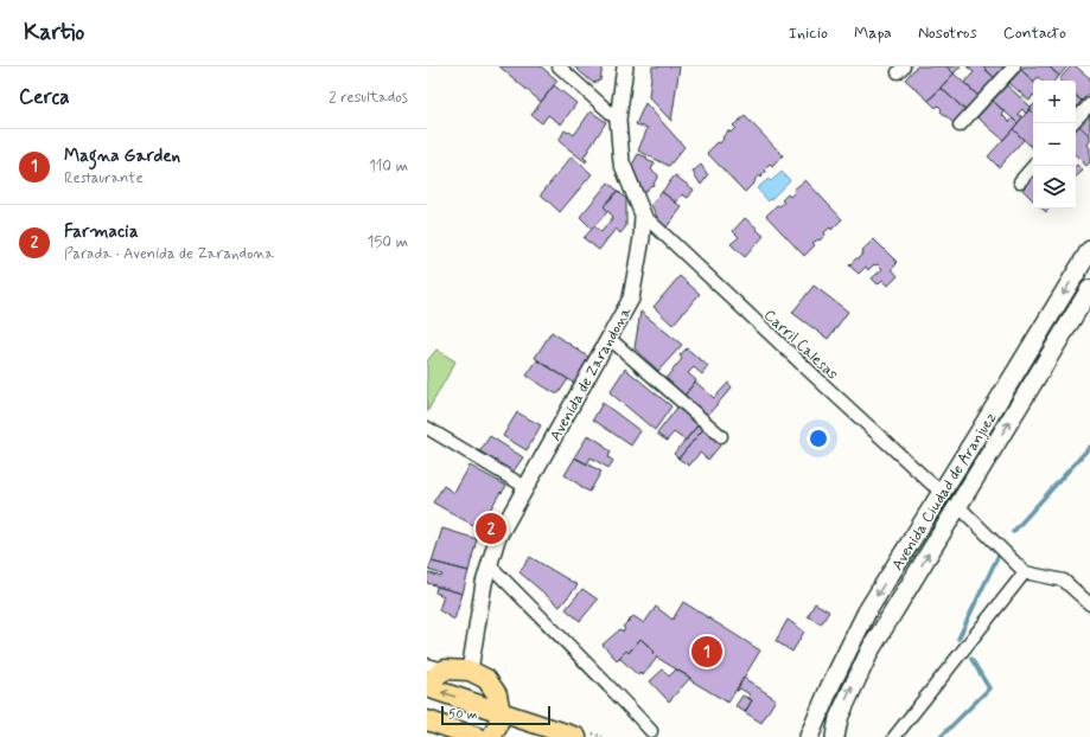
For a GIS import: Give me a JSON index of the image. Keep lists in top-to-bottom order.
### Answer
{
  "streets": {
    "main road": ["Avenida Ciudad de Aranjuez"],
    "street": ["Carril Calesas", "Avenida de Zarandona"]
  },
  "crossings": [
    ["Carril Calesas", "Avenida de Zarandona"],
    ["Carril Calesas", "Avenida Ciudad de Aranjuez"]
  ],
  "scale_bar": "50 m",
  "page": {
    "header": "Kartio",
    "nav": [
      "Inicio",
      "Mapa",
      "Nosotros",
      "Contacto"
    ],
    "heading": ["Cerca", "2 resultados"],
    "map_buttons": ["+", "−"],
    "list": [
      {
        "mark": "1",
        "name": "Magna Garden",
        "note": "Restaurante",
        "value": "110 m"
      },
      {
        "mark": "2",
        "name": "Farmacia",
        "note": "Parada · Avenida de Zarandona",
        "value": "150 m"
      }
    ],
    "pins": ["2", "1"],
    "scale": "50 m"
  }
}
